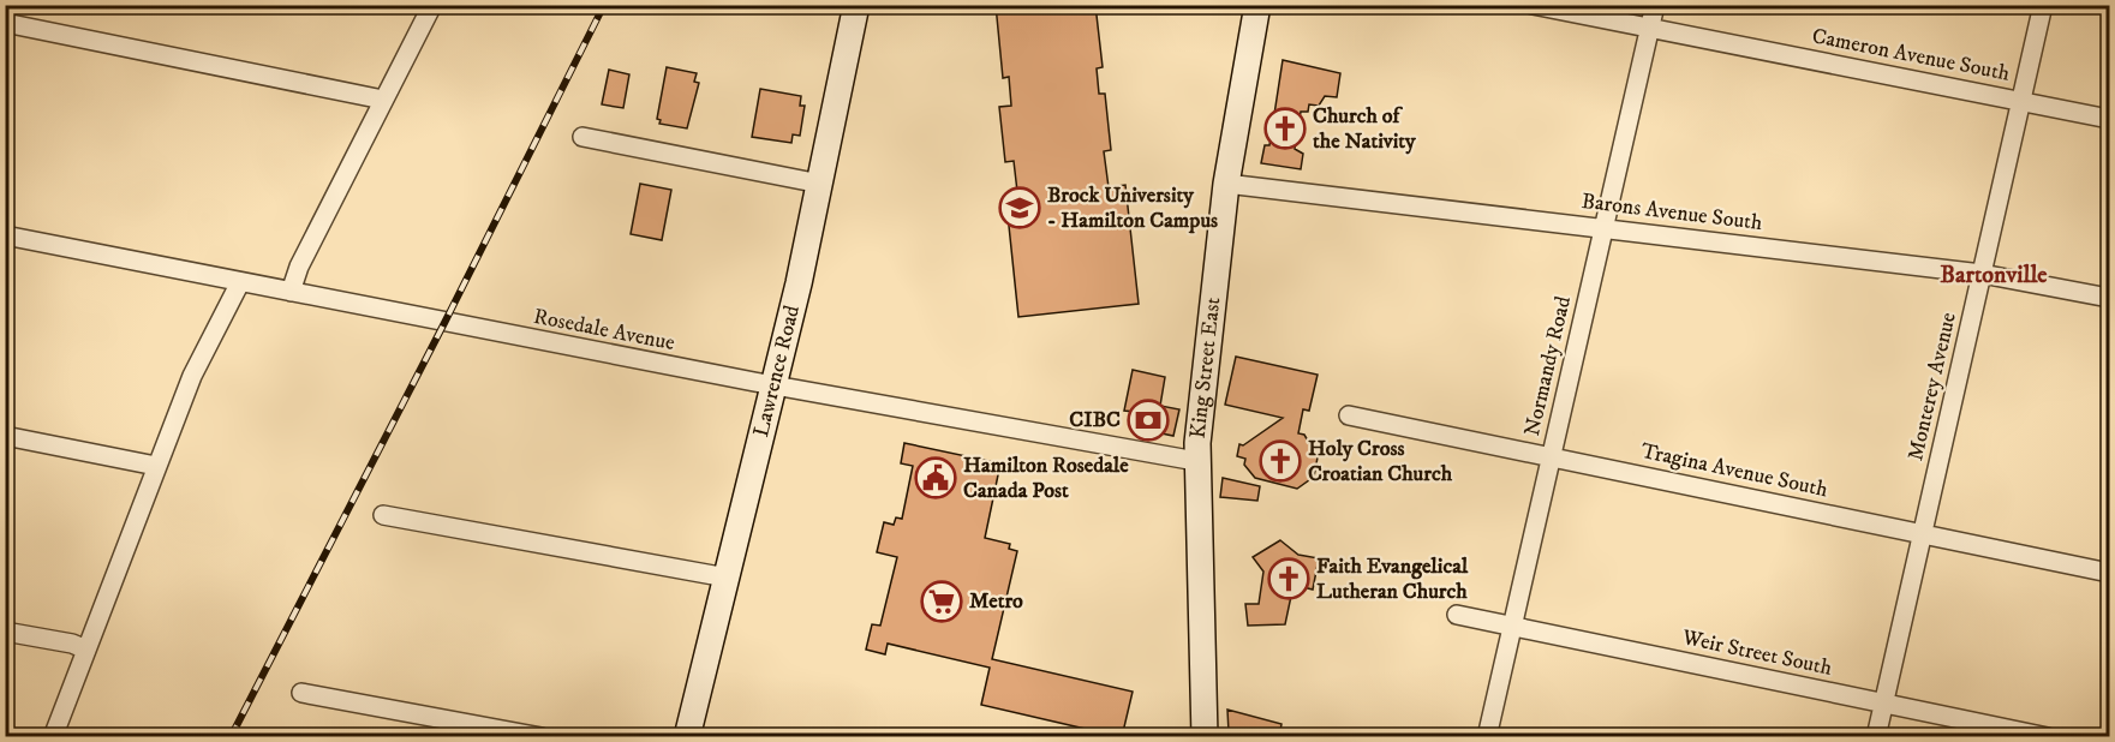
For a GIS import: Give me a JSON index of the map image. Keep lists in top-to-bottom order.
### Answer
{
  "streets": {
    "street": [
      "Cameron Avenue South",
      "Barons Avenue South",
      "Rosedale Avenue",
      "Normandy Road",
      "King Street East",
      "Lawrence Road",
      "Monterey Avenue",
      "Tragina Avenue South",
      "Weir Street South"
    ]
  },
  "crossings": [
    ["Cameron Avenue South", "Normandy Road"],
    ["Cameron Avenue South", "Monterey Avenue"],
    ["Barons Avenue South", "Normandy Road"],
    ["Barons Avenue South", "King Street East"],
    ["Barons Avenue South", "Monterey Avenue"],
    ["Rosedale Avenue", "King Street East"],
    ["Rosedale Avenue", "Lawrence Road"],
    ["Normandy Road", "Tragina Avenue South"],
    ["Normandy Road", "Weir Street South"],
    ["Monterey Avenue", "Tragina Avenue South"],
    ["Monterey Avenue", "Weir Street South"]
  ],
  "districts": ["Bartonville"],
  "places": {
    "church": ["Church of the Nativity", "Holy Cross Croatian Church", "Faith Evangelical Lutheran Church"],
    "school or university": ["Brock University - Hamilton Campus"],
    "bank": ["CIBC"],
    "public building": ["Hamilton Rosedale Canada Post"],
    "supermarket": ["Metro"]
  }
}
